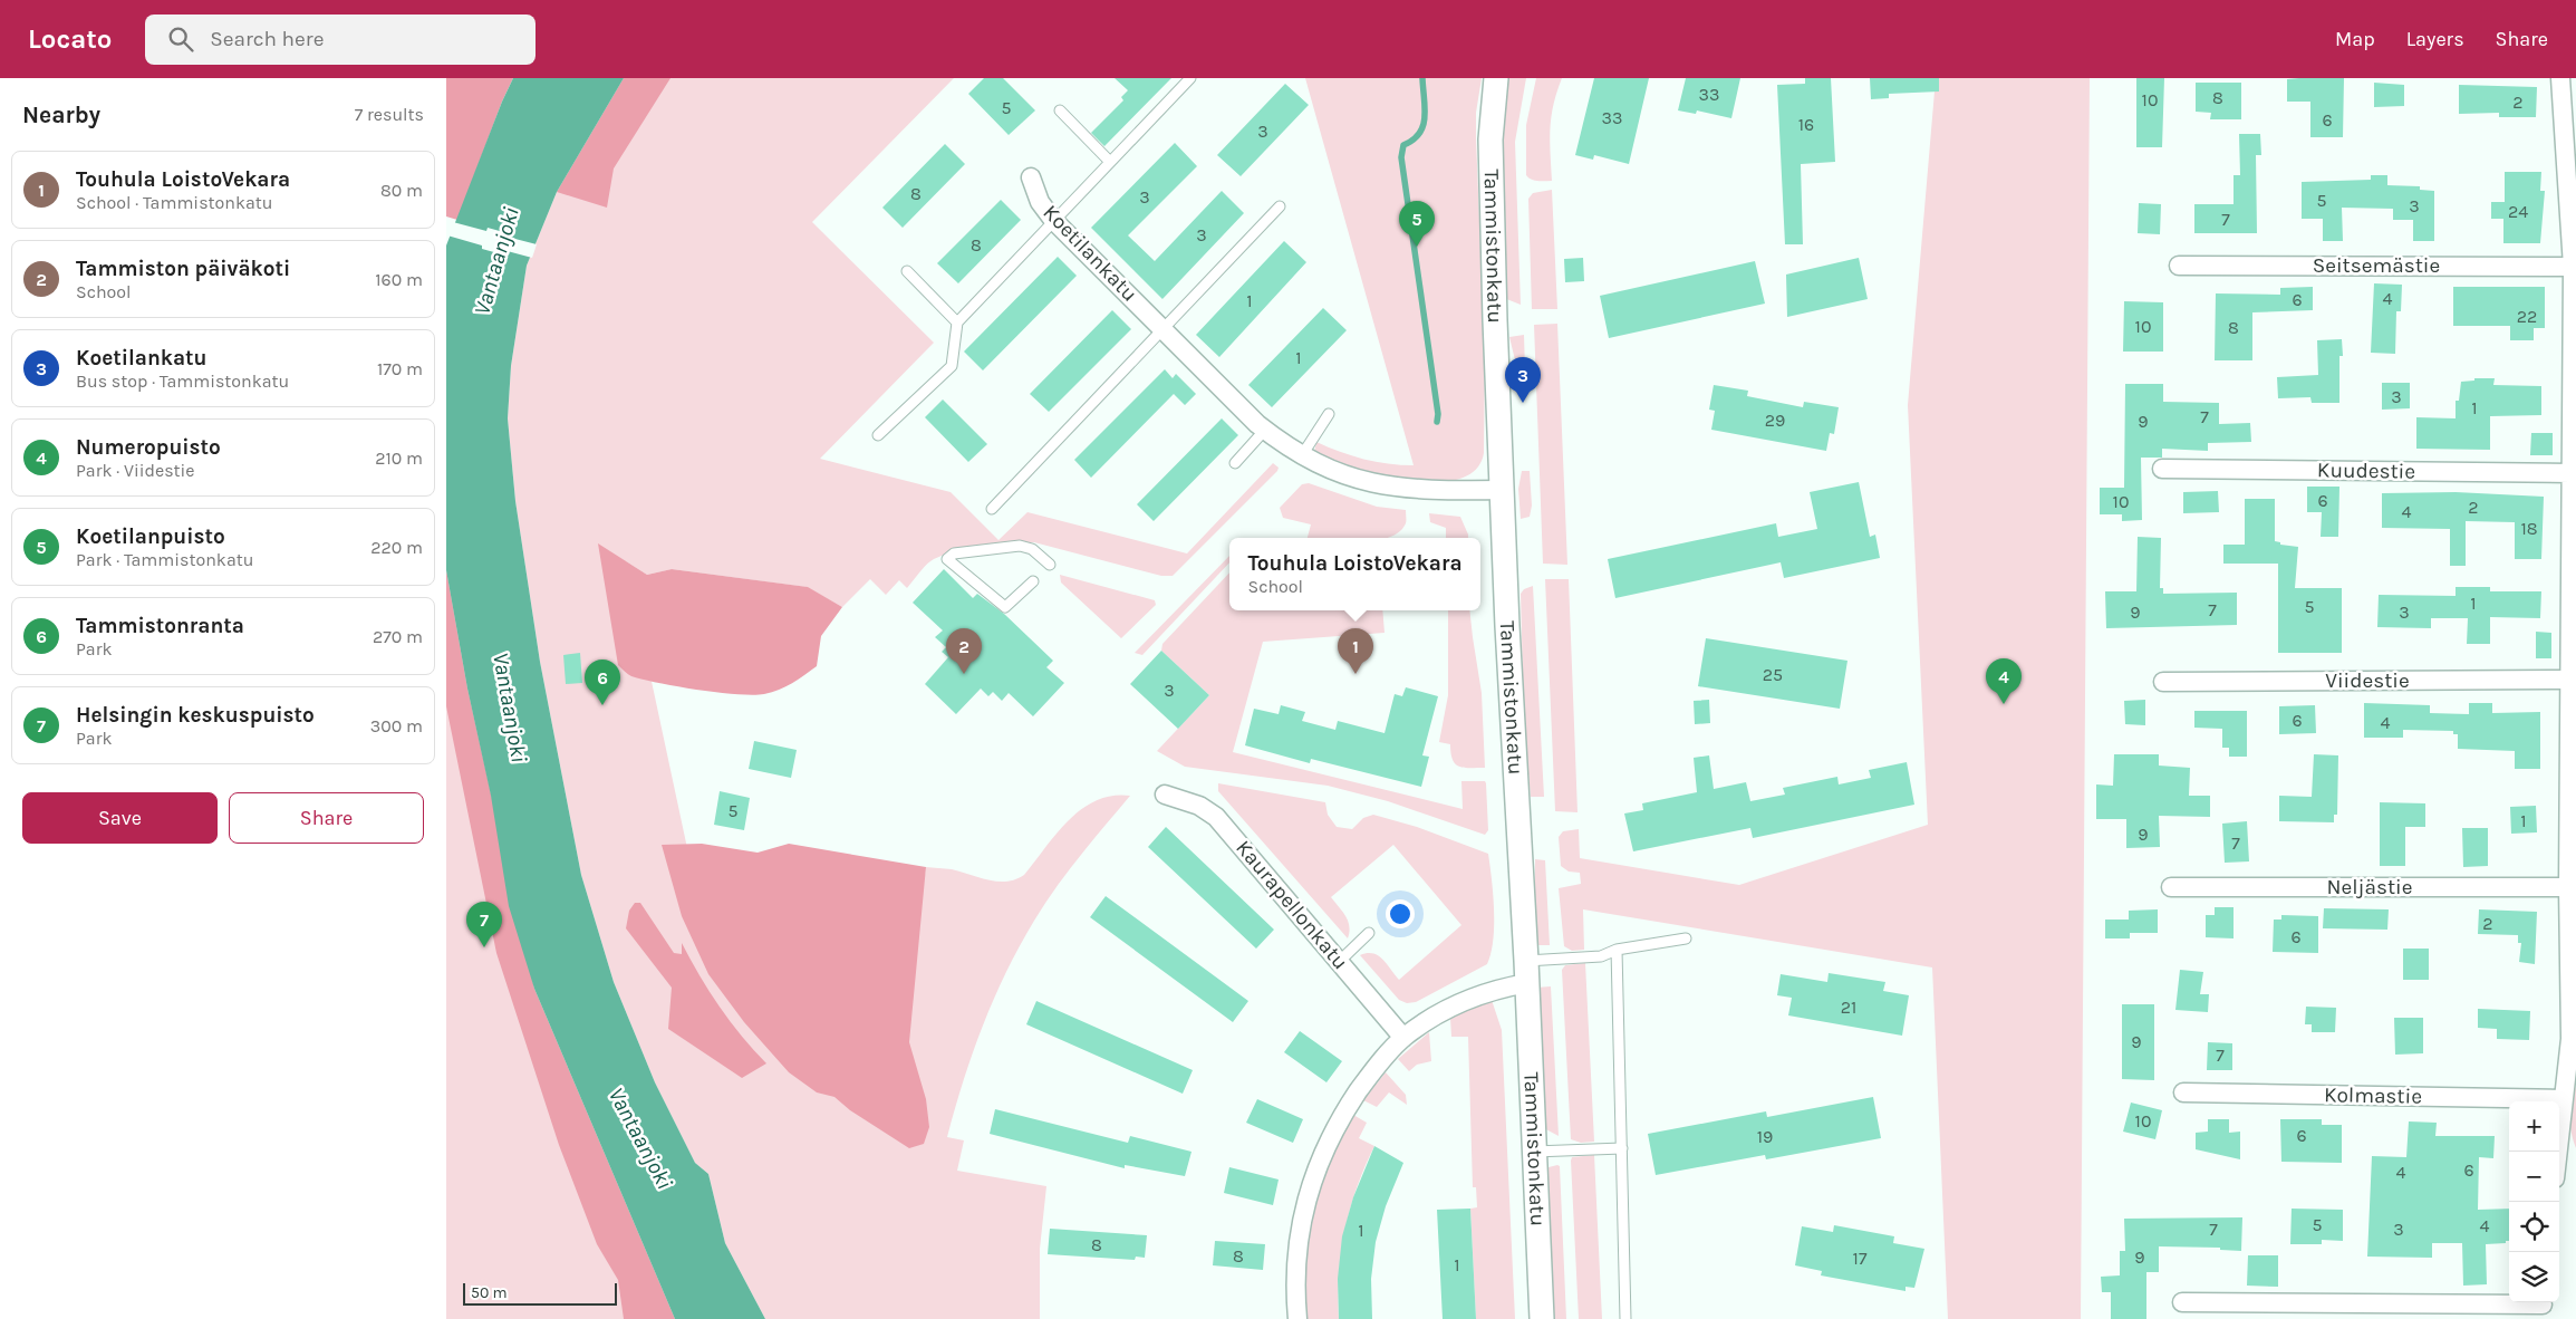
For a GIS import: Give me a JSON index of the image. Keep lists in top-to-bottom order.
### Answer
{
  "streets": {
    "street": [
      "Tammistonkatu",
      "Koetilankatu",
      "Seitsemästie",
      "Kuudestie",
      "Viidestie",
      "Neljästie",
      "Kaurapellonkatu",
      "Kolmastie"
    ]
  },
  "crossings": [
    ["Tammistonkatu", "Koetilankatu"]
  ],
  "water": ["Vantaanjoki"],
  "house_numbers": [
    "33",
    "8",
    "10",
    "2",
    "5",
    "33",
    "6",
    "16",
    "3",
    "8",
    "3",
    "5",
    "3",
    "24",
    "7",
    "3",
    "8",
    "4",
    "6",
    "1",
    "22",
    "10",
    "8",
    "1",
    "3",
    "1",
    "7",
    "29",
    "9",
    "6",
    "10",
    "2",
    "4",
    "18",
    "1",
    "5",
    "7",
    "9",
    "3",
    "25",
    "3",
    "6",
    "4",
    "5",
    "1",
    "9",
    "7",
    "2",
    "6",
    "21",
    "9",
    "7",
    "10",
    "6",
    "19",
    "6",
    "4",
    "5",
    "4",
    "7",
    "3",
    "1",
    "8",
    "8",
    "9",
    "17",
    "1"
  ],
  "scale_bar": "50 m",
  "page": {
    "header": "Locato",
    "search": "Search here",
    "nav": ["Map", "Layers", "Share"],
    "heading": ["Nearby", "7 results"],
    "list": [
      {
        "mark": "1",
        "name": "Touhula LoistoVekara",
        "note": "School · Tammistonkatu",
        "value": "80 m"
      },
      {
        "mark": "2",
        "name": "Tammiston päiväkoti",
        "note": "School",
        "value": "160 m"
      },
      {
        "mark": "3",
        "name": "Koetilankatu",
        "note": "Bus stop · Tammistonkatu",
        "value": "170 m"
      },
      {
        "mark": "4",
        "name": "Numeropuisto",
        "note": "Park · Viidestie",
        "value": "210 m"
      },
      {
        "mark": "5",
        "name": "Koetilanpuisto",
        "note": "Park · Tammistonkatu",
        "value": "220 m"
      },
      {
        "mark": "6",
        "name": "Tammistonranta",
        "note": "Park",
        "value": "270 m"
      },
      {
        "mark": "7",
        "name": "Helsingin keskuspuisto",
        "note": "Park",
        "value": "300 m"
      }
    ],
    "pins": [
      "5",
      "3",
      "1",
      "2",
      "4",
      "6",
      "7"
    ],
    "popup": ["Touhula LoistoVekara", "School"],
    "buttons": ["Save", "Share"],
    "map_buttons": ["+", "−"],
    "scale": "50 m"
  }
}
